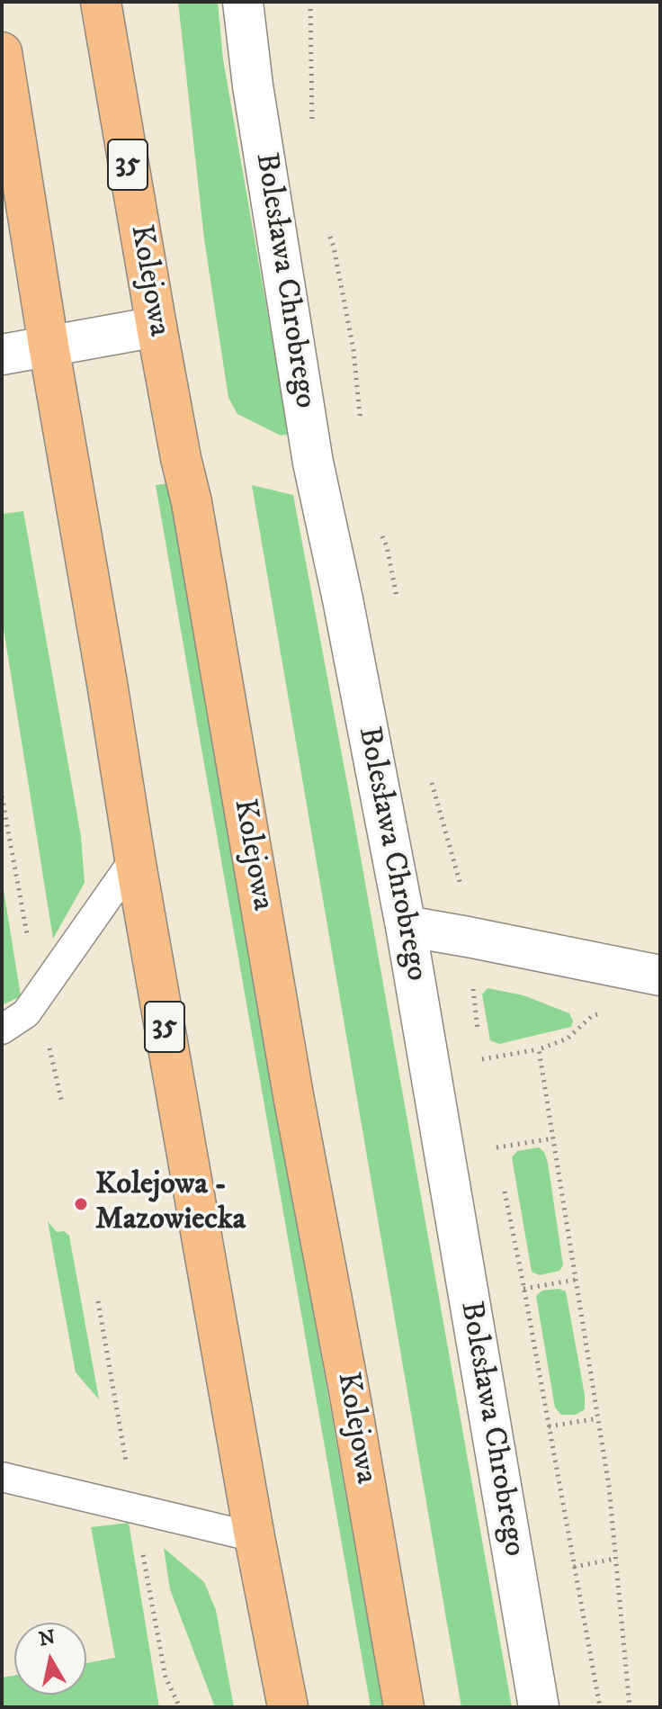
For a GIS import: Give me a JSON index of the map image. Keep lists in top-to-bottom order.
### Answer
{
  "streets": {
    "main road": ["35", "Kolejowa"],
    "street": ["Bolesława Chrobrego"]
  },
  "places": ["Kolejowa - Mazowiecka"],
  "north": "top"
}
